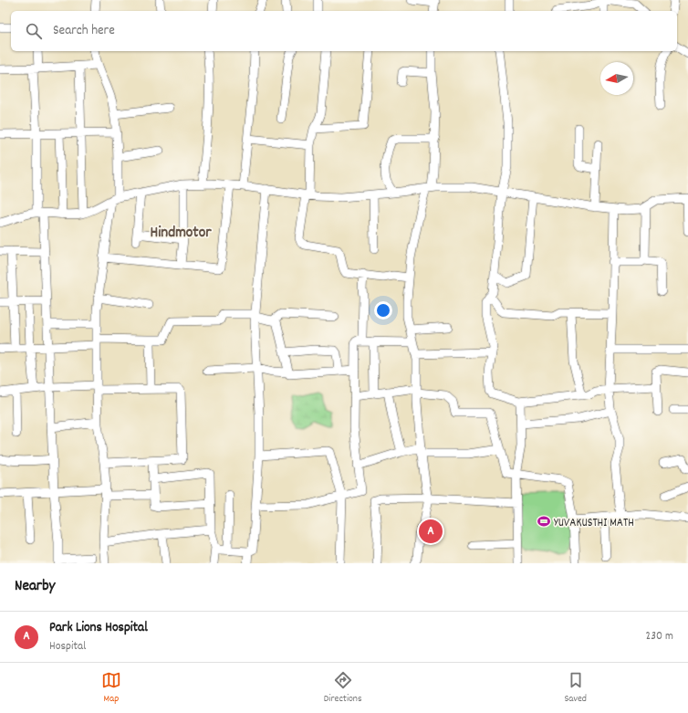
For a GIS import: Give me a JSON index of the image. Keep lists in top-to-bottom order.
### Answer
{
  "districts": ["Hindmotor"],
  "places": {
    "sports": ["YUVAKUSTHI MATH"]
  },
  "north": "left",
  "page": {
    "search": "Search here",
    "pins": "A",
    "heading": "Nearby",
    "list": [
      {
        "mark": "A",
        "name": "Park Lions Hospital",
        "note": "Hospital",
        "value": "230 m"
      }
    ],
    "nav": ["Map", "Directions", "Saved"]
  }
}
